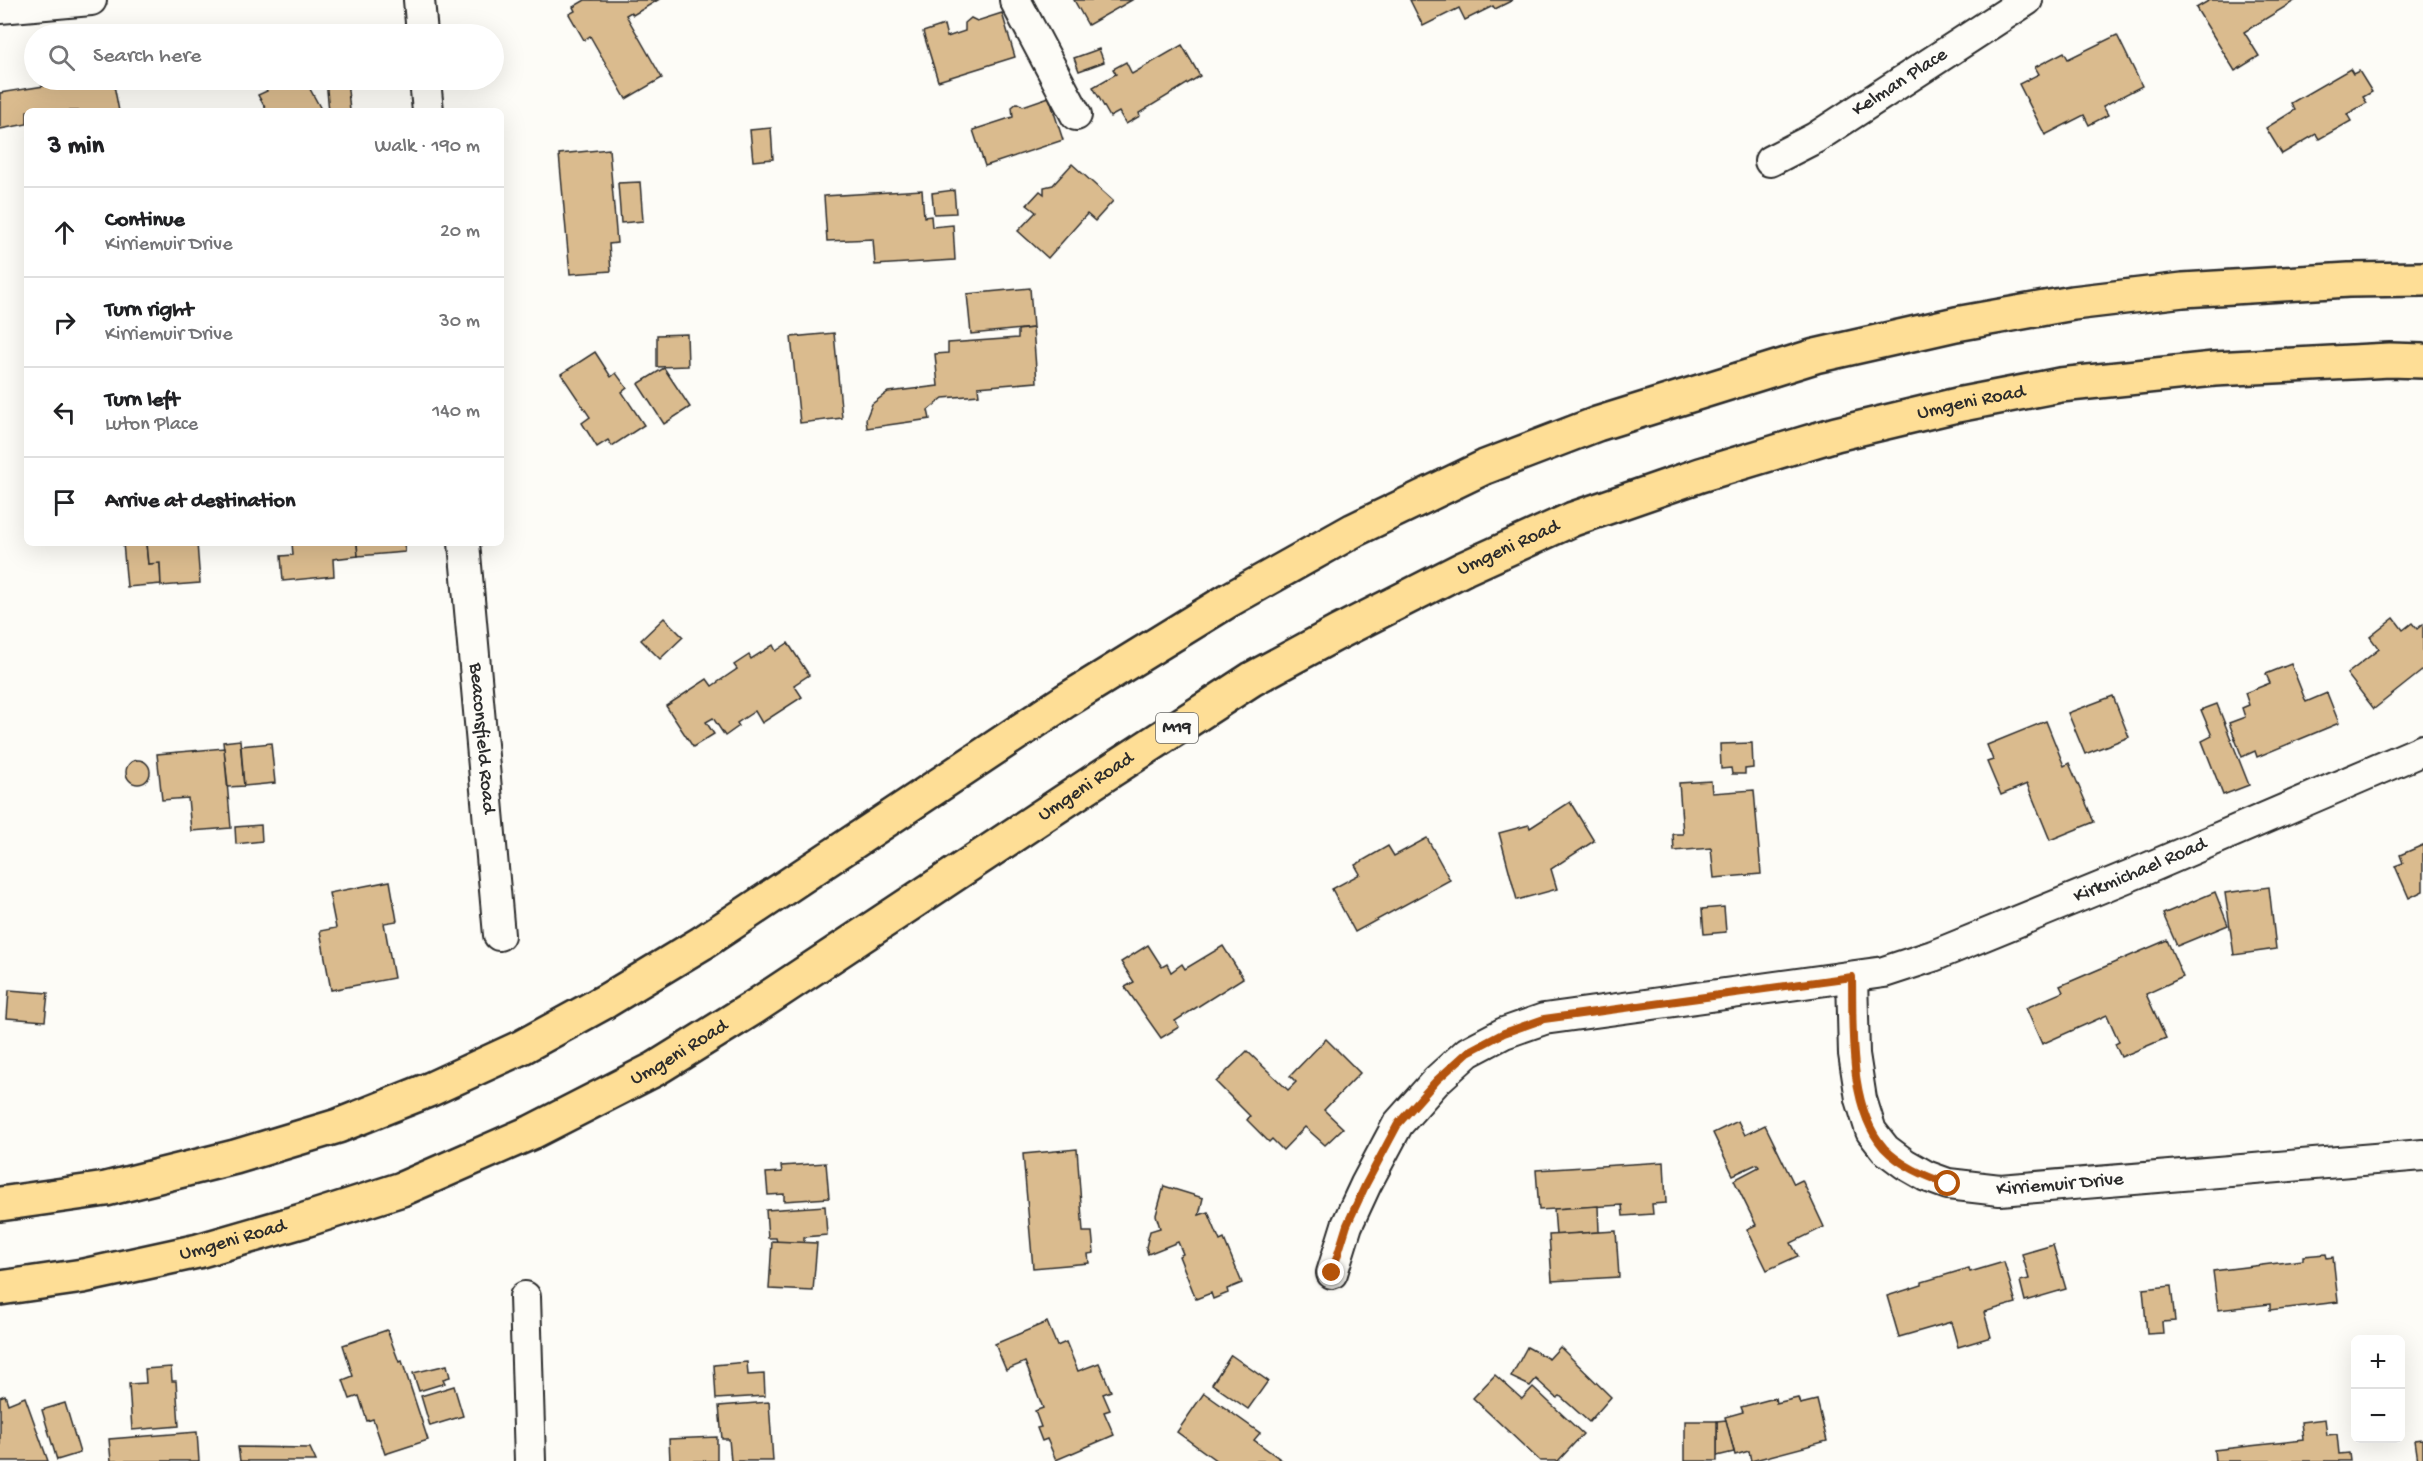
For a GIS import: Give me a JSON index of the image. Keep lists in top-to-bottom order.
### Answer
{
  "streets": {
    "highway": ["Umgeni Road", "M19"],
    "street": [
      "Kelman Place",
      "Beaconsfield Road",
      "Kirkmichael Road",
      "Kirriemuir Drive"
    ]
  },
  "crossings": [
    ["Kirkmichael Road", "Kirriemuir Drive"]
  ],
  "page": {
    "search": "Search here",
    "heading": ["3 min", "Walk · 190 m"],
    "list": [
      ["Continue", "Kirriemuir Drive", "20 m"],
      ["Turn right", "Kirriemuir Drive", "30 m"],
      ["Turn left", "Luton Place", "140 m"],
      "Arrive at destination"
    ],
    "map_buttons": ["+", "−"]
  }
}
